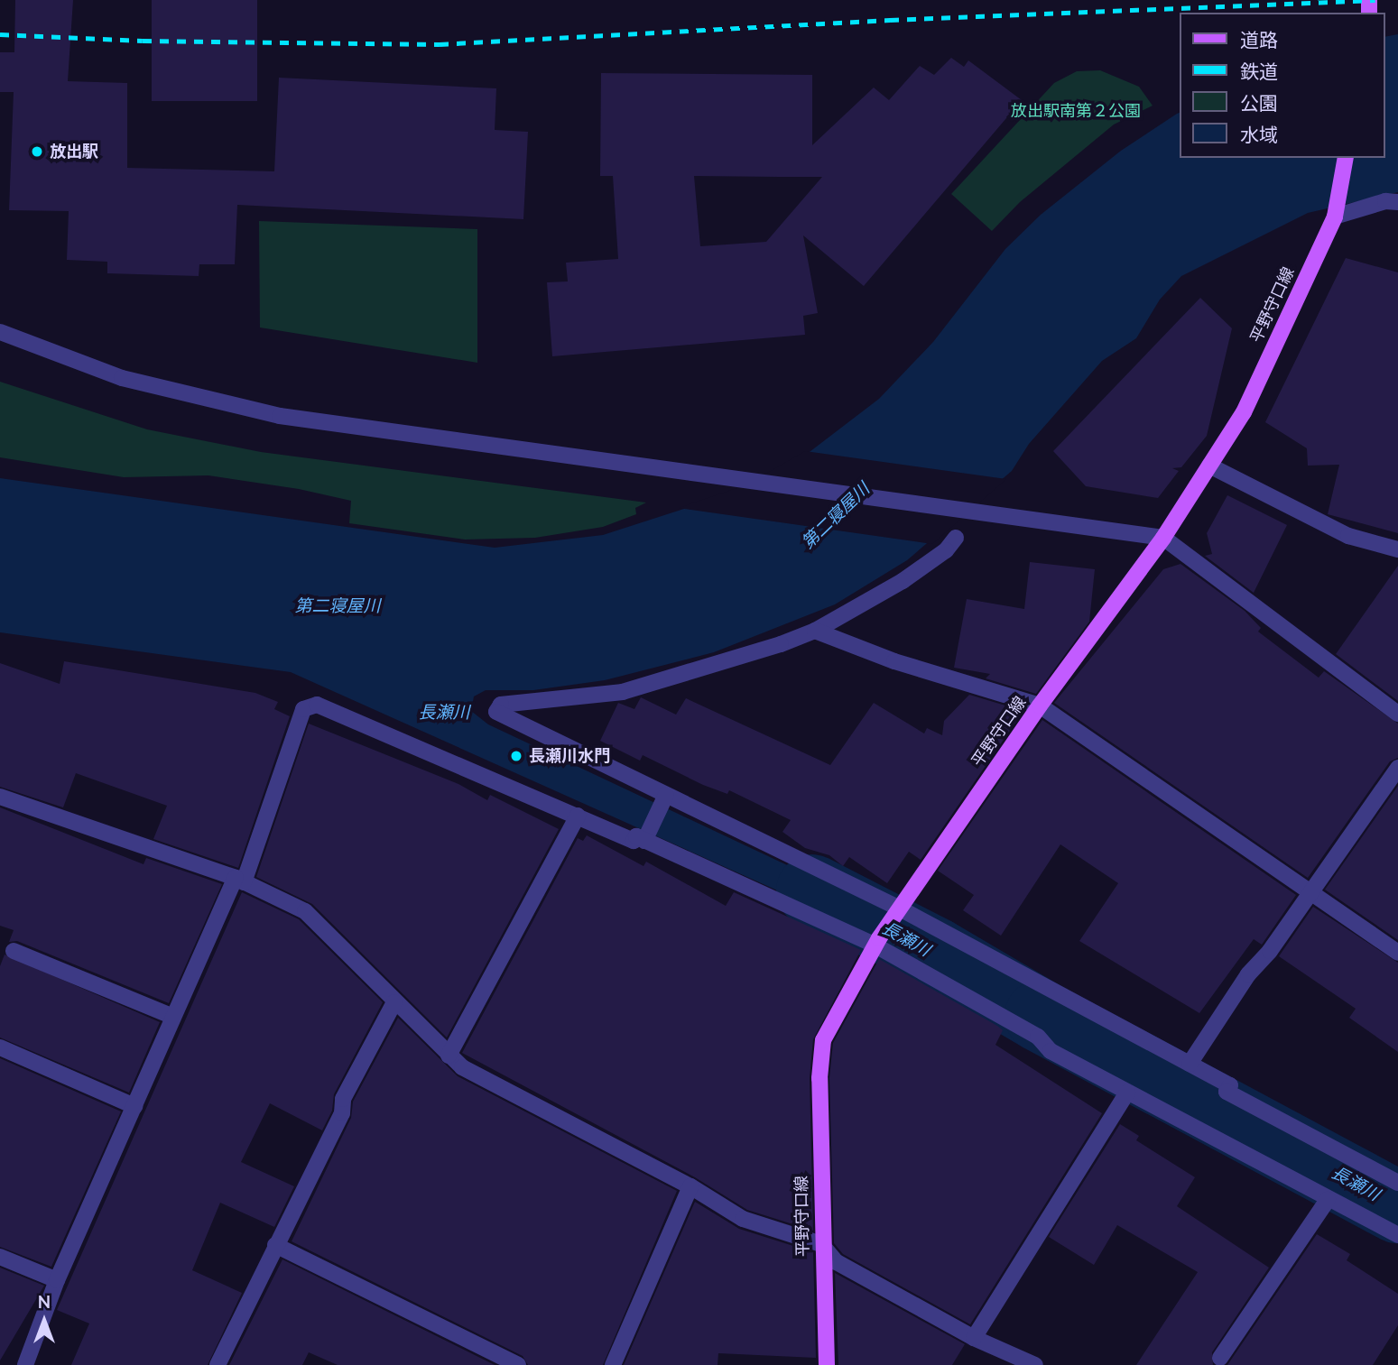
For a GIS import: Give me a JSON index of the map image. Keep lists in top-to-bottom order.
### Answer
{
  "streets": {
    "main road": ["平野守口線"]
  },
  "water": ["第二寝屋川", "長瀬川"],
  "parks": ["放出駅南第２公園"],
  "places": ["放出駅", "長瀬川水門"],
  "legend": [
    "道路",
    "鉄道",
    "公園",
    "水域"
  ],
  "north": "top"
}
